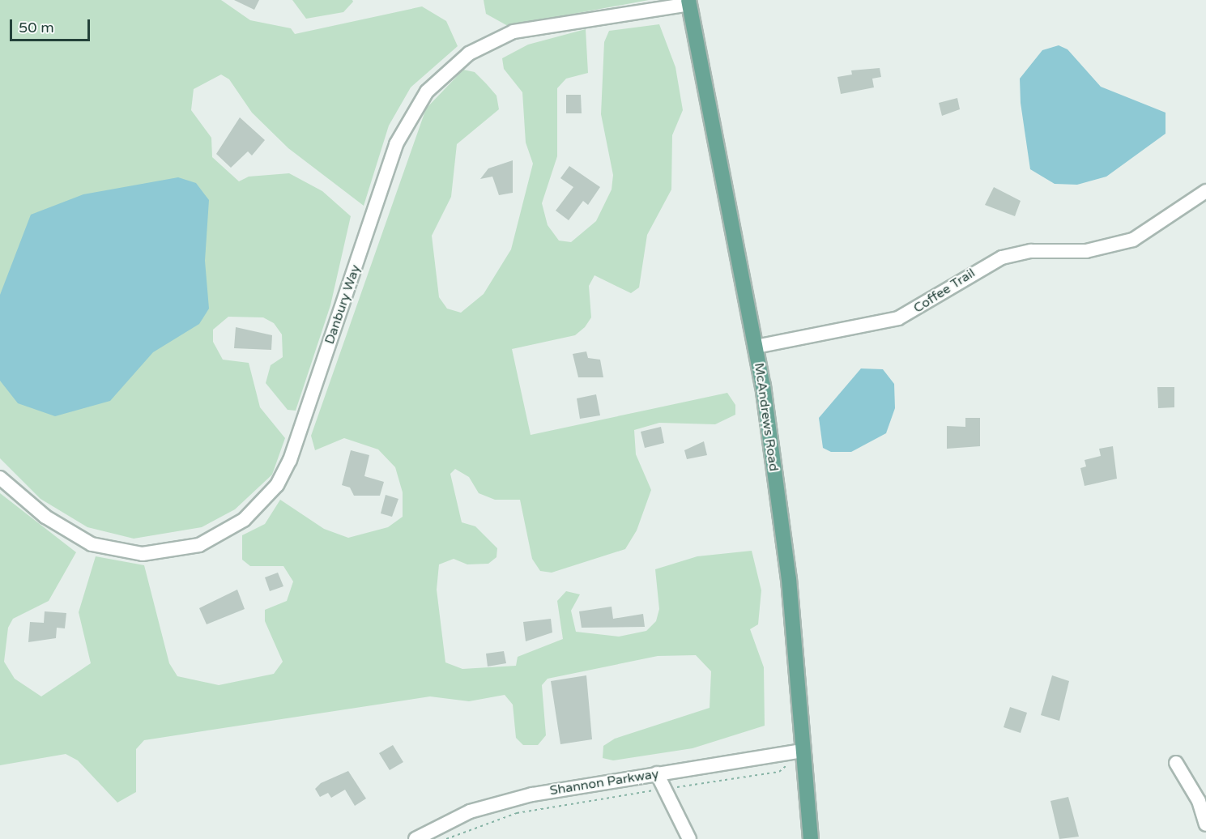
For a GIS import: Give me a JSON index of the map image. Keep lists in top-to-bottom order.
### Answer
{
  "streets": {
    "main road": ["McAndrews Road"],
    "street": ["Coffee Trail", "Danbury Way", "Shannon Parkway"]
  },
  "crossings": [
    ["Coffee Trail", "McAndrews Road"],
    ["Danbury Way", "McAndrews Road"],
    ["McAndrews Road", "Shannon Parkway"]
  ],
  "scale_bar": "50 m"
}
